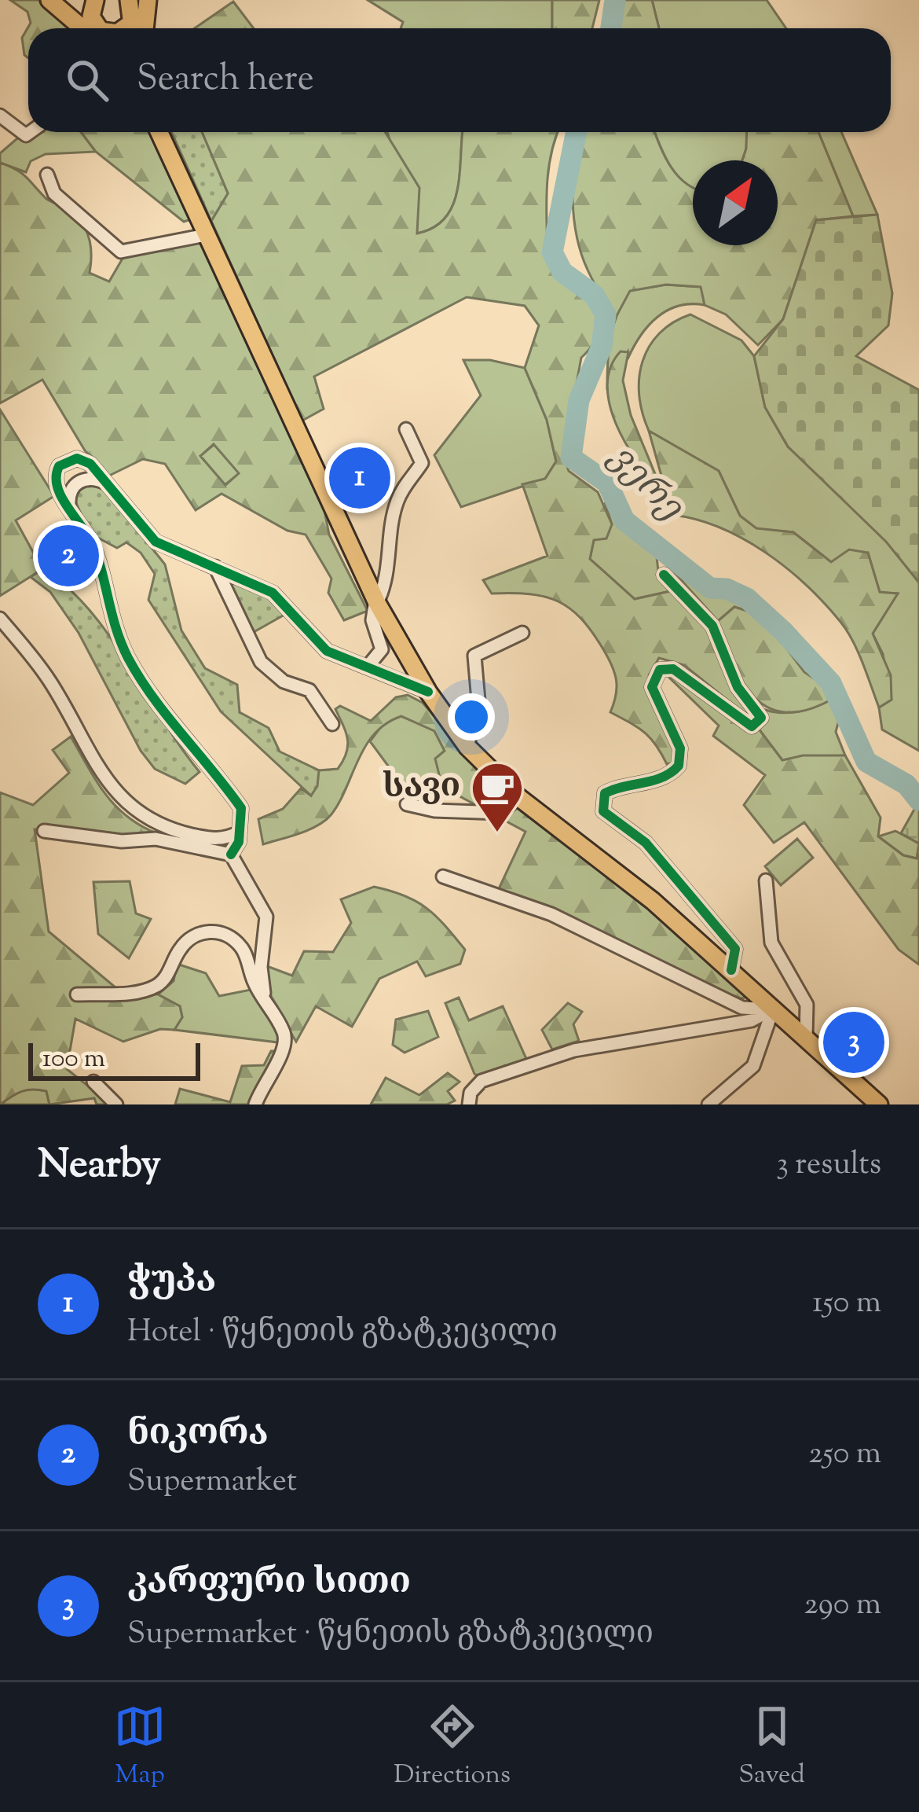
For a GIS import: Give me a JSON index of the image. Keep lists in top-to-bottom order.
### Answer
{
  "water": ["ვერე"],
  "places": {
    "cafe": ["სავი"]
  },
  "scale_bar": "100 m",
  "north": "top right",
  "page": {
    "search": "Search here",
    "pins": ["1", "2", "3"],
    "scale": "100 m",
    "heading": ["Nearby", "3 results"],
    "list": [
      {
        "mark": "1",
        "name": "ჭუპა",
        "note": "Hotel · წყნეთის გზატკეცილი",
        "value": "150 m"
      },
      {
        "mark": "2",
        "name": "ნიკორა",
        "note": "Supermarket",
        "value": "250 m"
      },
      {
        "mark": "3",
        "name": "კარფური სითი",
        "note": "Supermarket · წყნეთის გზატკეცილი",
        "value": "290 m"
      }
    ],
    "nav": ["Map", "Directions", "Saved"]
  }
}
